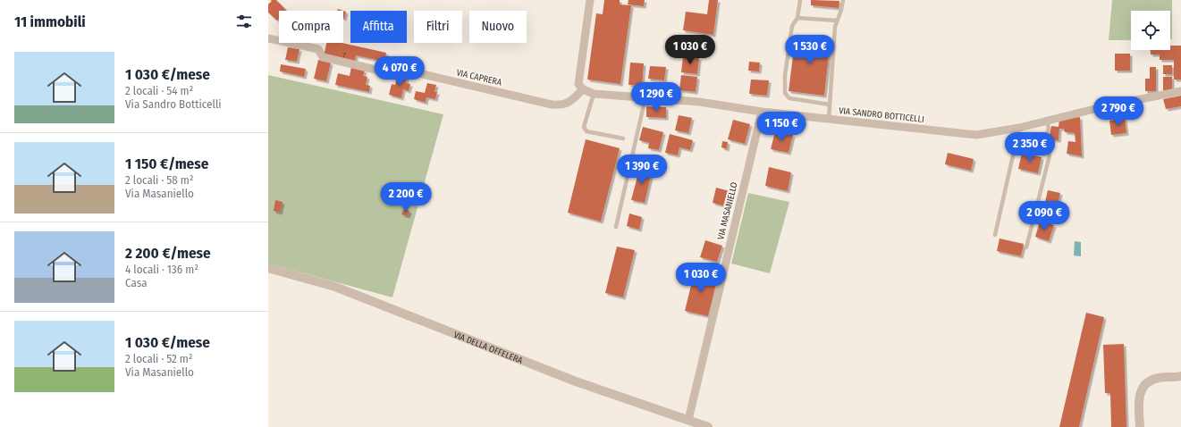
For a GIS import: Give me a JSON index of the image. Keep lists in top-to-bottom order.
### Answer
{
  "streets": {
    "street": [
      "VIA CAPRERA",
      "VIA SANDRO BOTTICELLI",
      "VIA MASANIELLO",
      "VIA DELLA OFFELERA"
    ]
  },
  "crossings": [
    ["VIA CAPRERA", "VIA SANDRO BOTTICELLI"],
    ["VIA SANDRO BOTTICELLI", "VIA MASANIELLO"],
    ["VIA MASANIELLO", "VIA DELLA OFFELERA"]
  ],
  "house_numbers": ["7"],
  "page": {
    "heading": "11 immobili",
    "chip": [
      "Compra",
      "Affitta",
      "Filtri",
      "Nuovo"
    ],
    "price": [
      "1 030 €",
      "1 530 €",
      "4 070 €",
      "1 290 €",
      "2 790 €",
      "1 150 €",
      "2 350 €",
      "1 390 €",
      "2 200 €",
      "2 090 €",
      "1 030 €"
    ],
    "list": [
      {
        "name": "1 030 €/mese",
        "note": "2 locali · 54 m² · Via Sandro Botticelli"
      },
      {
        "name": "1 150 €/mese",
        "note": "2 locali · 58 m² · Via Masaniello"
      },
      {
        "name": "2 200 €/mese",
        "note": "4 locali · 136 m² · Casa"
      },
      {
        "name": "1 030 €/mese",
        "note": "2 locali · 52 m² · Via Masaniello"
      }
    ]
  }
}
